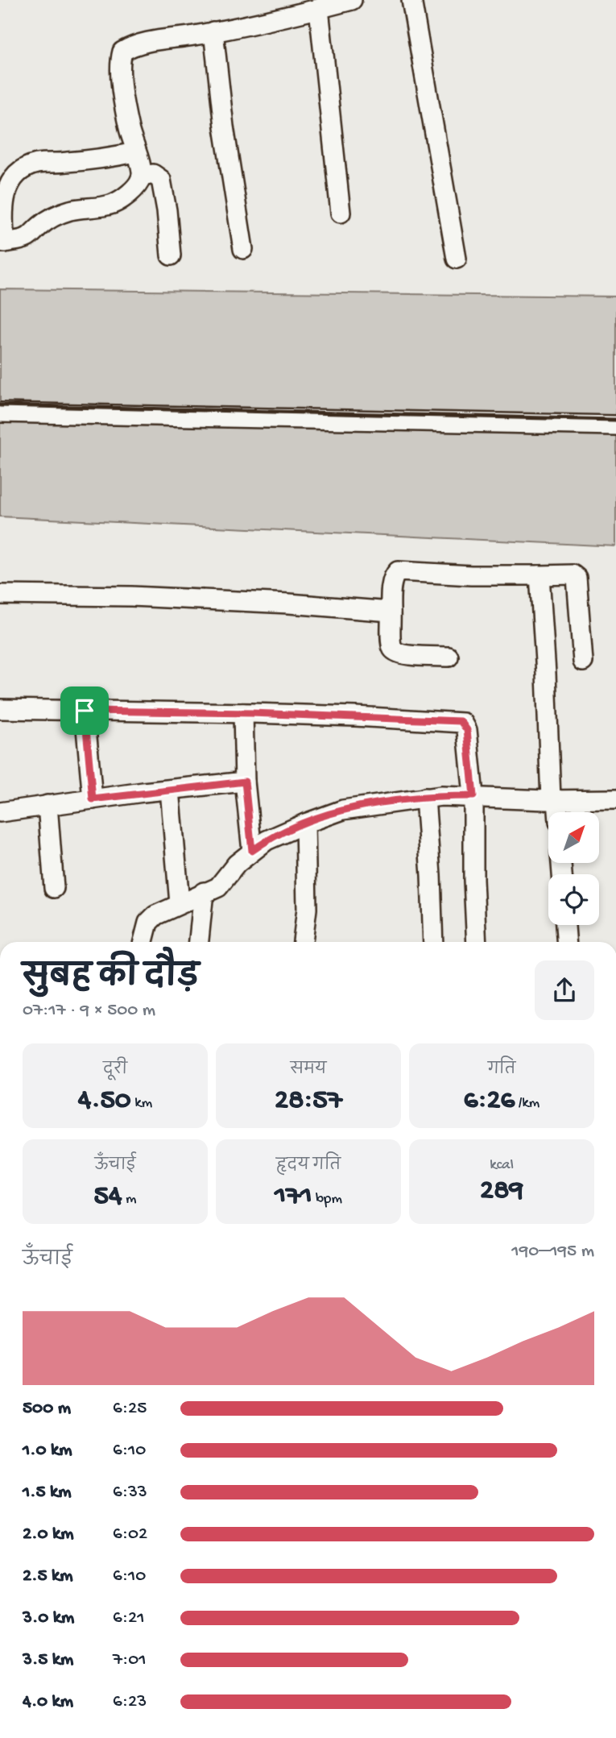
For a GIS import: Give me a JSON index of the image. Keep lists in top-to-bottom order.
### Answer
{
  "north": "top right",
  "page": {
    "heading": ["सुबह की दौड़", "07:17 · 9 × 500 m"],
    "stats": [
      ["दूरी", "4.50 km"],
      ["समय", "28:57"],
      ["गति", "6:26 /km"],
      ["ऊँचाई", "54 m"],
      ["हृदय गति", "171 bpm"],
      ["kcal", "289"]
    ],
    "chart": ["ऊँचाई", "190–195 m"],
    "list": [
      {
        "name": "500 m",
        "note": "6:25"
      },
      {
        "name": "1.0 km",
        "note": "6:10"
      },
      {
        "name": "1.5 km",
        "note": "6:33"
      },
      {
        "name": "2.0 km",
        "note": "6:02"
      },
      {
        "name": "2.5 km",
        "note": "6:10"
      },
      {
        "name": "3.0 km",
        "note": "6:21"
      },
      {
        "name": "3.5 km",
        "note": "7:01"
      },
      {
        "name": "4.0 km",
        "note": "6:23"
      }
    ]
  }
}
